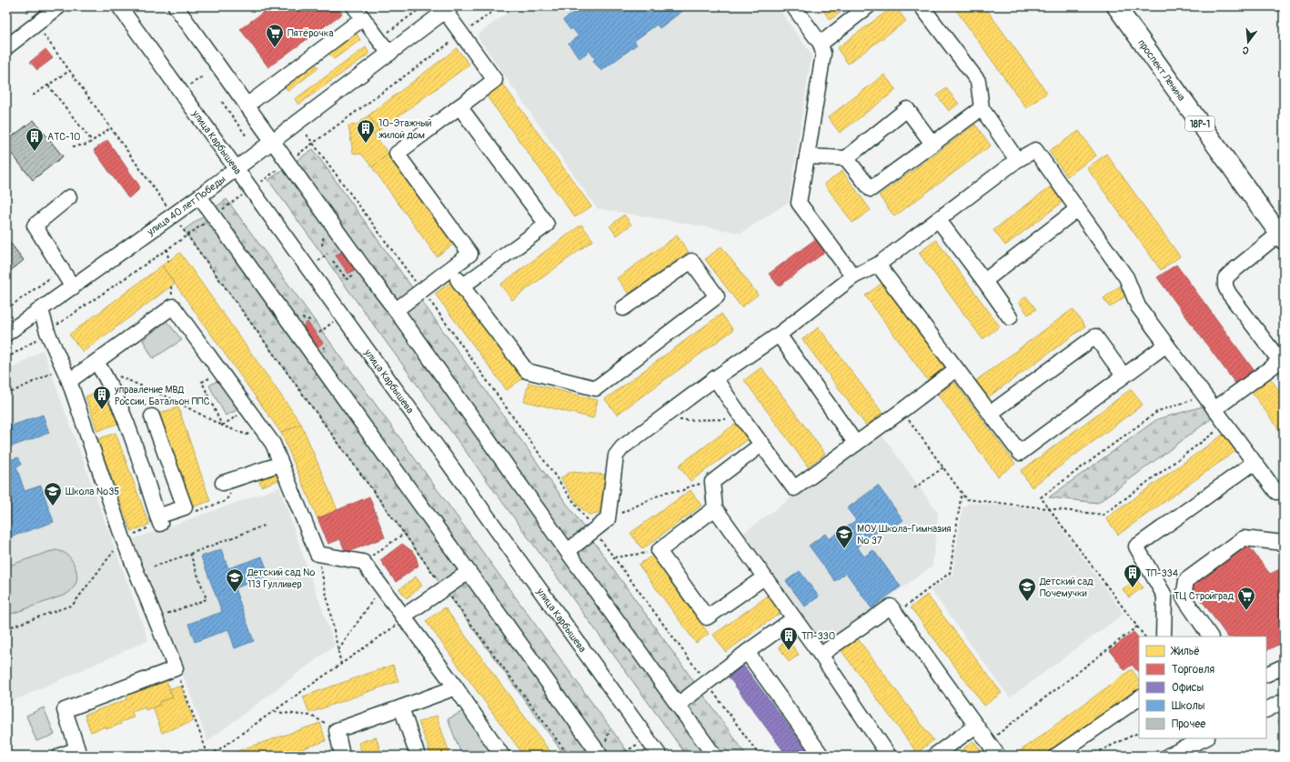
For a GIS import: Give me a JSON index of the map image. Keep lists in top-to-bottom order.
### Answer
{
  "streets": {
    "main road": ["проспект Ленина", "18Р-1"],
    "street": ["улица Карбышева", "улица 40 лет Победы"]
  },
  "crossings": [
    ["улица Карбышева", "улица 40 лет Победы"]
  ],
  "places": {
    "supermarket": ["Пятёрочка", "ТЦ Стройград"],
    "building": [
      "10-Этажный жилой дом",
      "АТС-10",
      "управление МВД России, Батальон ППС",
      "ТП-334",
      "ТП-330"
    ],
    "school or university": [
      "Школа №35",
      "МОУ Школа-Гимназия № 37",
      "Детский сад № 113 Гулливер",
      "Детский сад Почемучки"
    ]
  },
  "legend": [
    "Жильё",
    "Торговля",
    "Офисы",
    "Школы",
    "Прочее"
  ],
  "north": "bottom"
}
